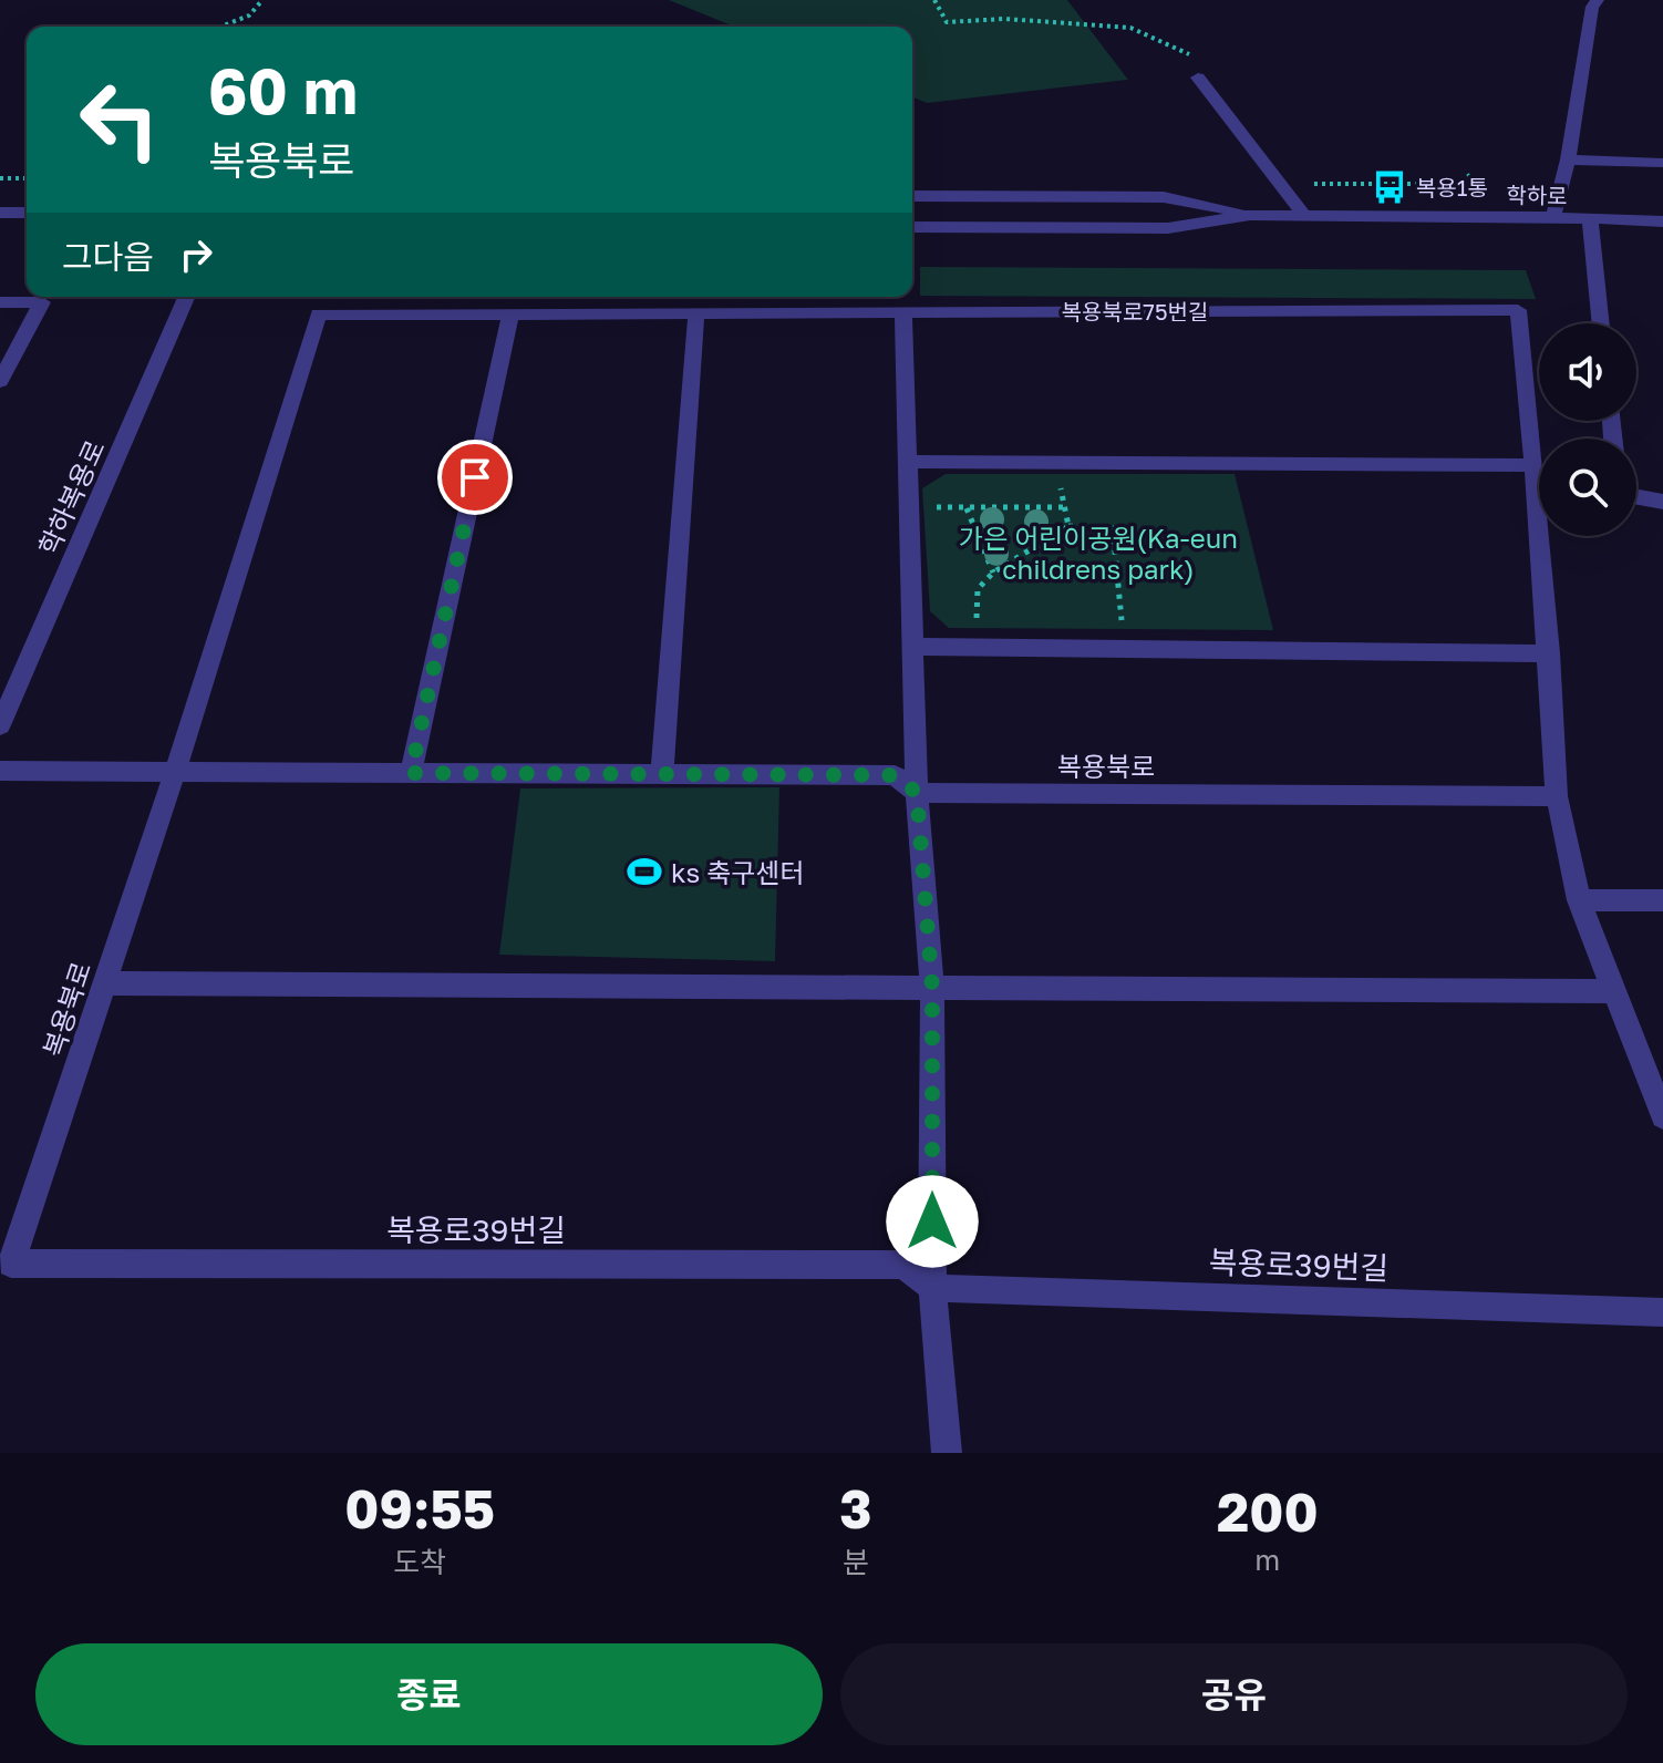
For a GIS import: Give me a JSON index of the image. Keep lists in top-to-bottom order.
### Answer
{
  "streets": {
    "street": [
      "학하로",
      "복용북로75번길",
      "학하복용로",
      "복용북로",
      "복용로39번길"
    ]
  },
  "crossings": [
    ["복용북로75번길", "복용북로"],
    ["복용북로", "복용로39번길"]
  ],
  "parks": ["가은 어린이공원(Ka-eun childrens park)"],
  "places": {
    "bus stop": ["복용1통"],
    "sports": ["ks 축구센터"]
  },
  "page": {
    "turn": ["60 m", "복용북로"],
    "then": "그다음",
    "eta": [
      "09:55",
      "도착",
      "3",
      "분",
      "200",
      "m"
    ],
    "buttons": ["종료", "공유"]
  }
}
